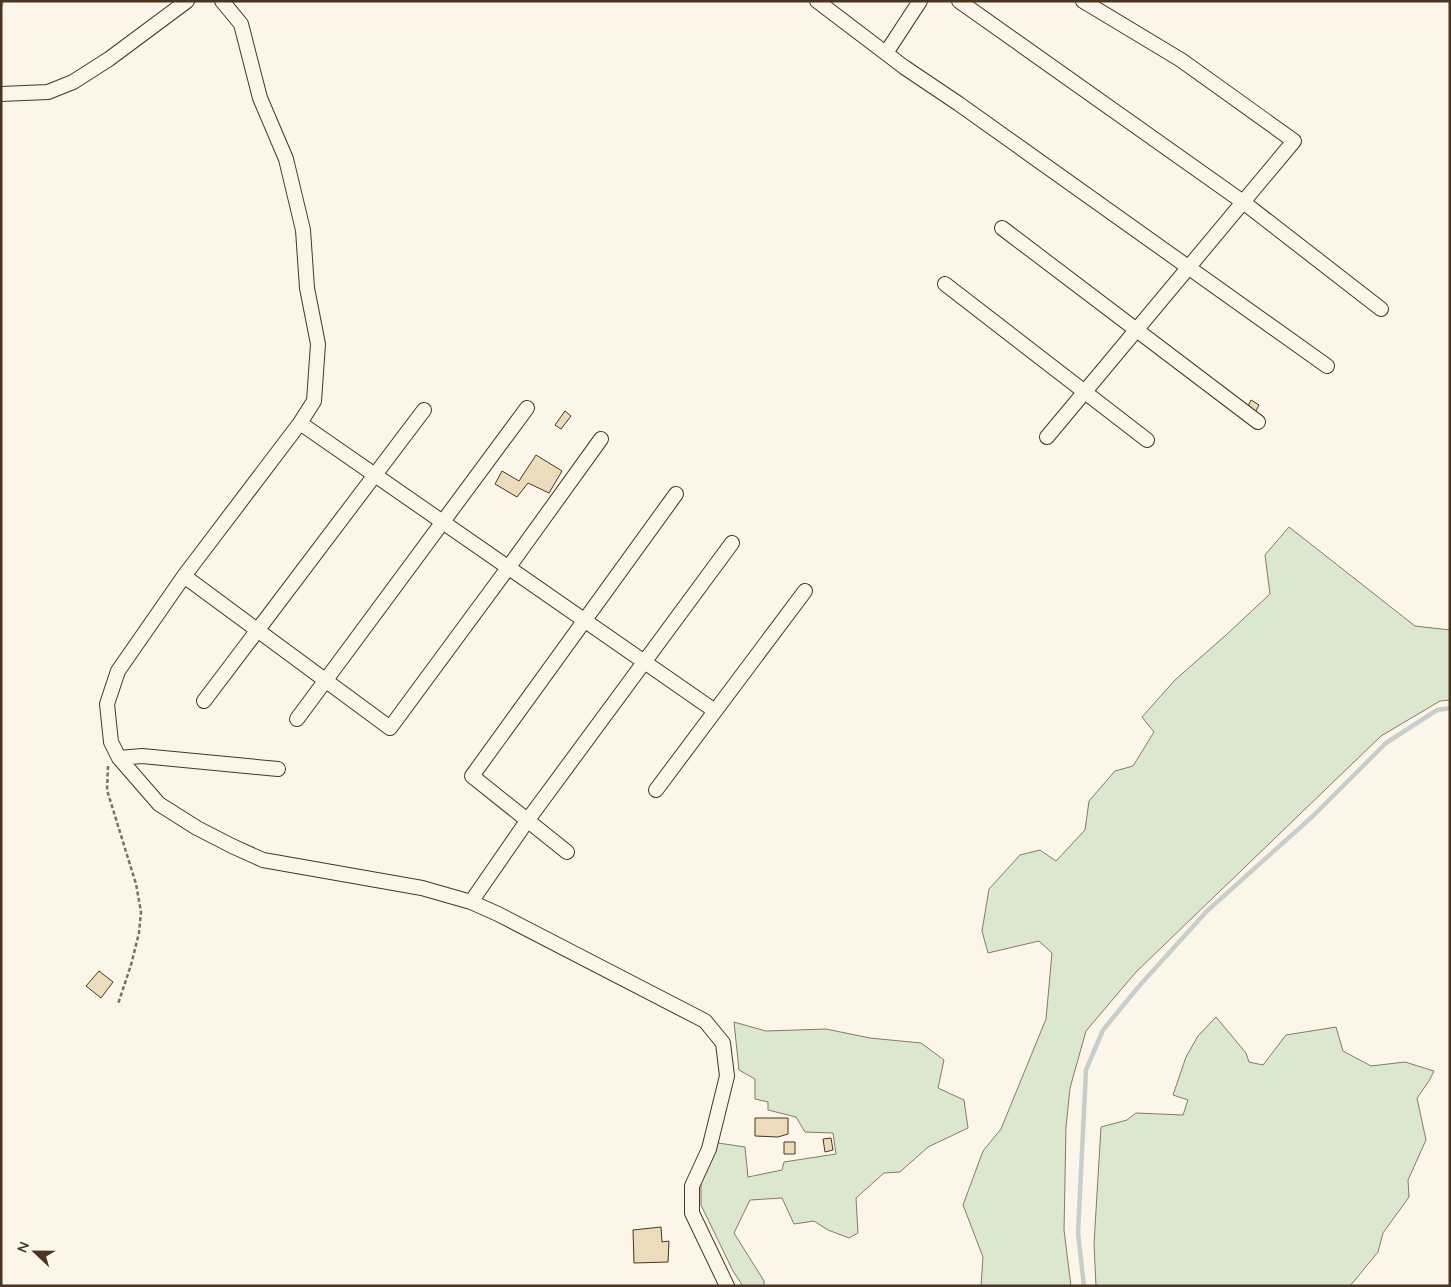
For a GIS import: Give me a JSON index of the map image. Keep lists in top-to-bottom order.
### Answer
{
  "north": "left"
}
